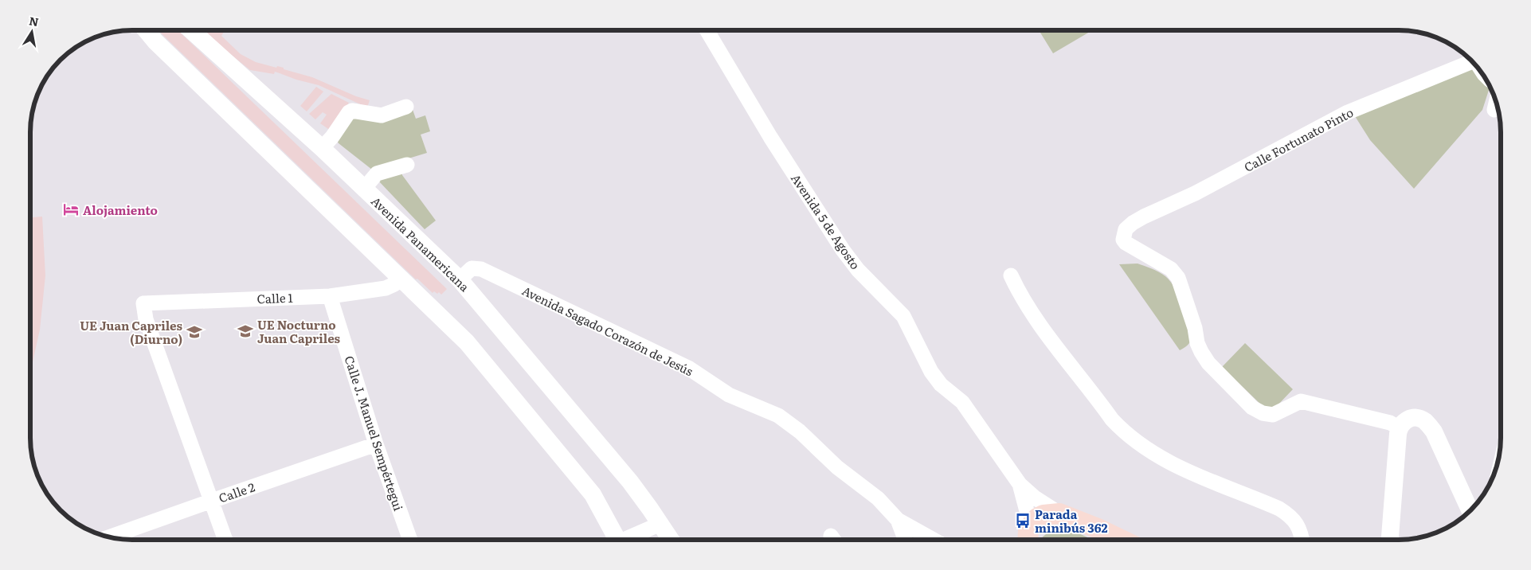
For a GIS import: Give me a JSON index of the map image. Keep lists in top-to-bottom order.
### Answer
{
  "streets": {
    "street": [
      "Calle Fortunato Pinto",
      "Avenida 5 de Agosto",
      "Avenida Panamericana",
      "Calle 1",
      "Avenida Sagado Corazón de Jesús",
      "Calle J. Manuel Sempértegui",
      "Calle 2"
    ]
  },
  "crossings": [
    ["Avenida Panamericana", "Avenida Sagado Corazón de Jesús"],
    ["Calle 1", "Calle J. Manuel Sempértegui"],
    ["Calle 1", "Calle 2"],
    ["Calle J. Manuel Sempértegui", "Calle 2"]
  ],
  "places": {
    "hotel": ["Alojamiento"],
    "school or university": ["UE Nocturno Juan Capriles", "UE Juan Capriles (Diurno)"],
    "bus stop": ["Parada minibús 362"]
  },
  "north": "top"
}
